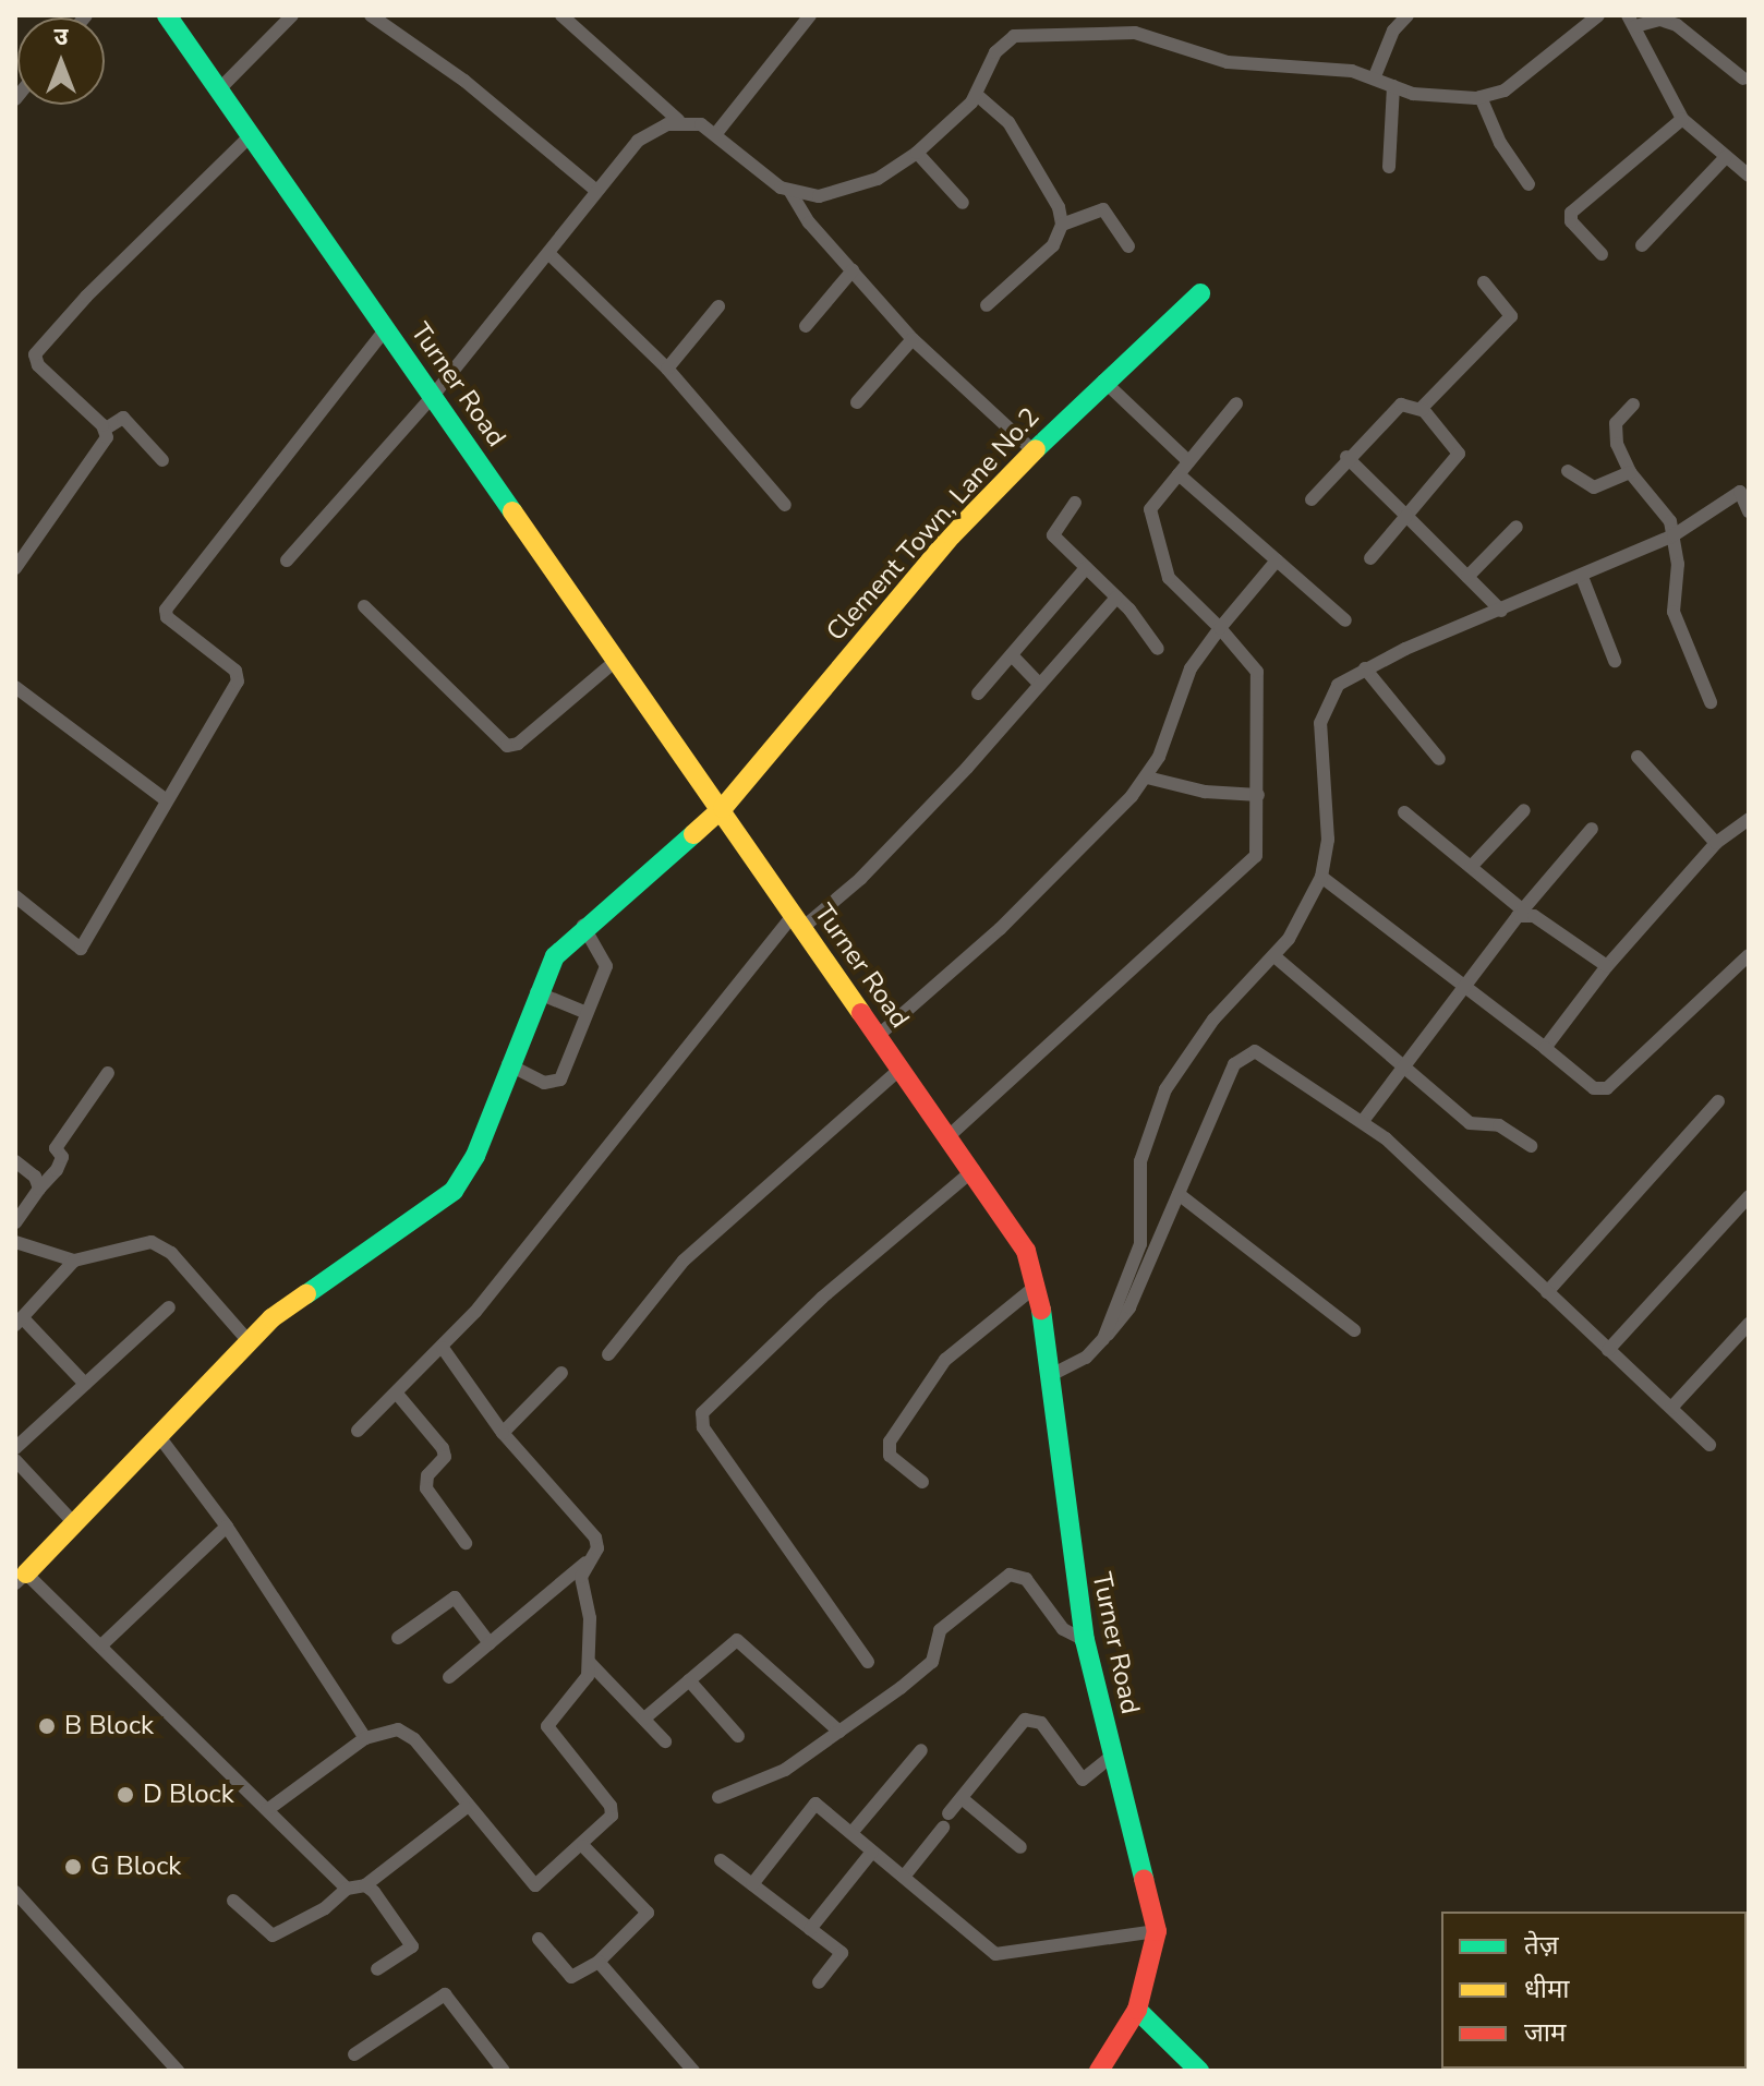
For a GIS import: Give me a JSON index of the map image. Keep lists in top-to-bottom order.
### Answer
{
  "streets": {
    "main road": ["Turner Road", "Clement Town, Lane No.2"]
  },
  "crossings": [
    ["Turner Road", "Clement Town, Lane No.2"]
  ],
  "places": ["B Block", "D Block", "G Block"],
  "legend": ["तेज़", "धीमा", "जाम"],
  "north": "top"
}
